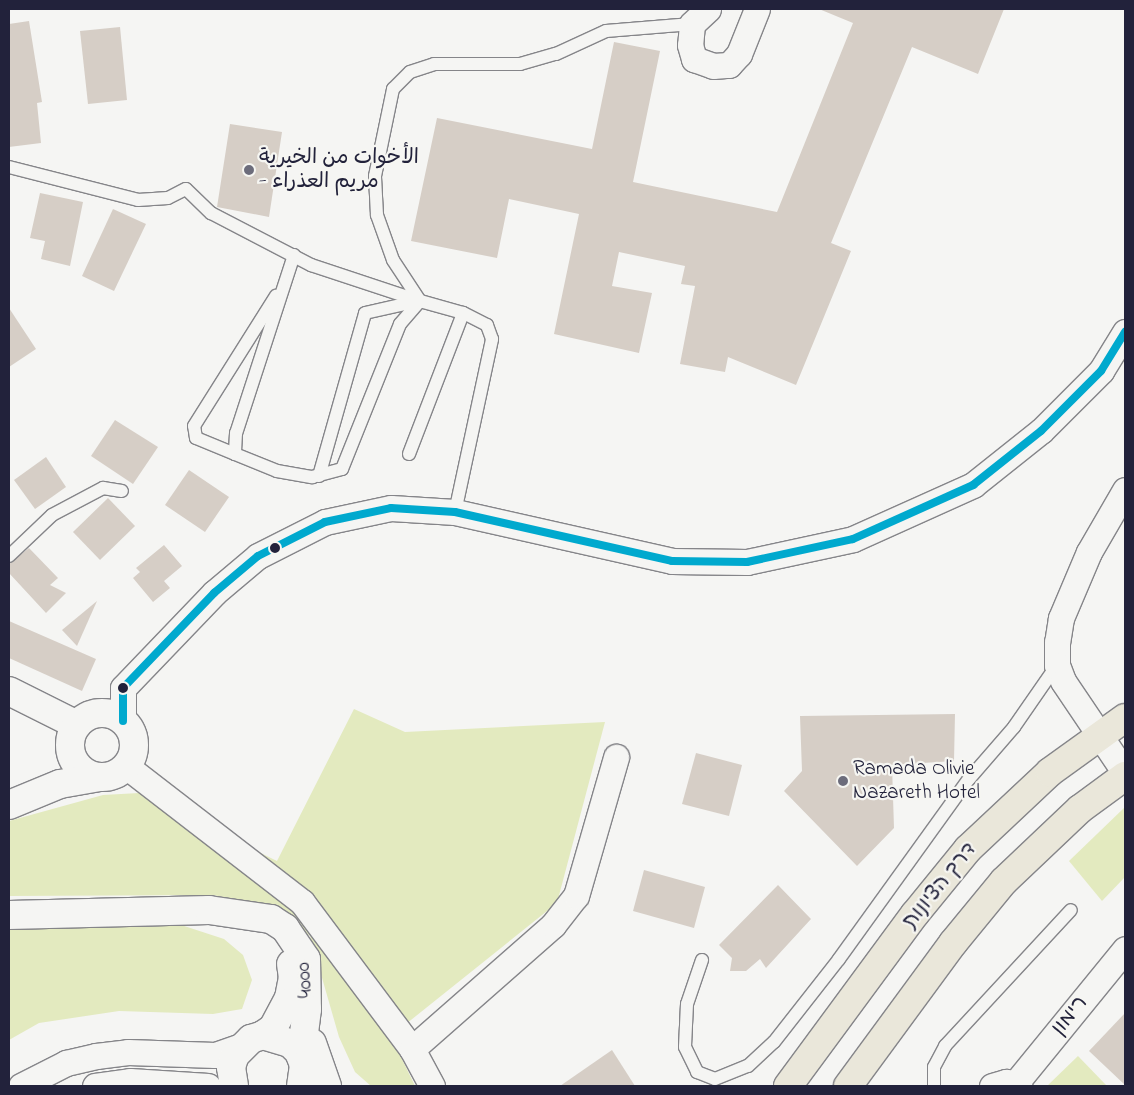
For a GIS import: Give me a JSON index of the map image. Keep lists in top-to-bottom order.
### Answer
{
  "streets": {
    "highway": ["דרך הציונות"],
    "street": ["4000", "רימון"]
  },
  "places": ["الأخوات من الخيرية - مريم العذراء", "Ramada Olivie Nazareth Hotel"]
}
